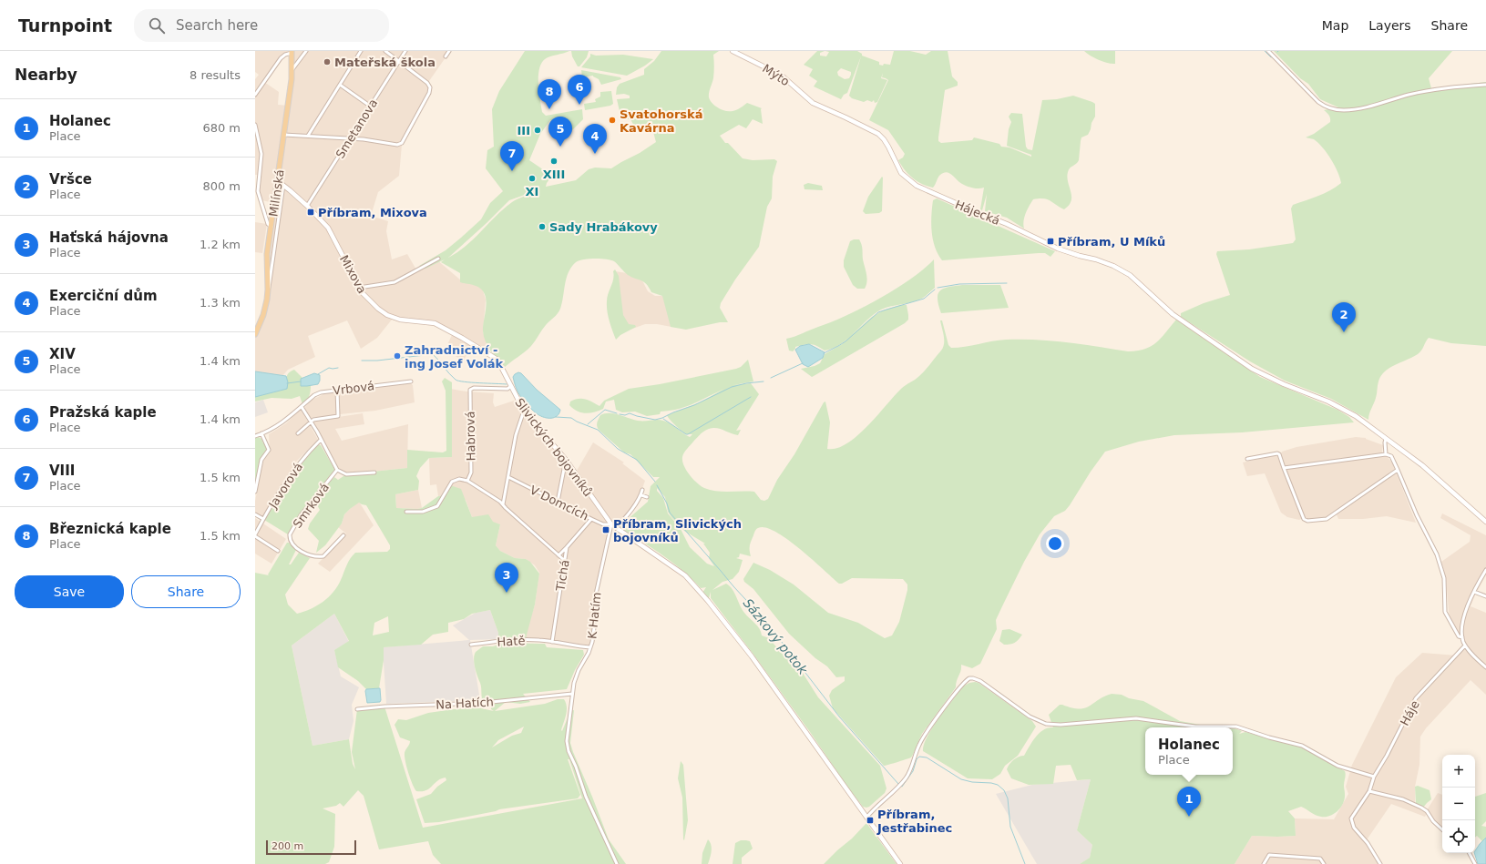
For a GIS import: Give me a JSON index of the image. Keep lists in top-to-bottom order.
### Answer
{
  "streets": {
    "main road": ["Milínská"],
    "street": [
      "Mýto",
      "Smetanova",
      "Hájecká",
      "Mixova",
      "Vrbová",
      "Habrová",
      "Slivických bojovníků",
      "Javorová",
      "V Domcích",
      "Smrková",
      "Tichá",
      "K Hatím",
      "Hatě",
      "Na Hatích",
      "Háje"
    ]
  },
  "crossings": [
    ["Mýto", "Hájecká"],
    ["Smetanova", "Mixova"],
    ["Milínská", "Mixova"],
    ["Mixova", "Slivických bojovníků"],
    ["Habrová", "Slivických bojovníků"],
    ["Slivických bojovníků", "V Domcích"],
    ["Slivických bojovníků", "K Hatím"],
    ["V Domcích", "Tichá"],
    ["V Domcích", "K Hatím"],
    ["Tichá", "K Hatím"],
    ["Tichá", "Hatě"],
    ["K Hatím", "Hatě"]
  ],
  "water": ["Sázkový potok"],
  "places": {
    "other": [
      "Mateřská škola",
      "Svatohorská Kavárna",
      "III",
      "XIII",
      "XI",
      "Sady Hrabákovy",
      "Zahradnictví - ing Josef Volák"
    ],
    "transit": [
      "Příbram, Mixova",
      "Příbram, U Míků",
      "Příbram, Slivických bojovníků",
      "Příbram, Jestřabinec"
    ]
  },
  "scale_bar": "200 m",
  "page": {
    "header": "Turnpoint",
    "search": "Search here",
    "nav": ["Map", "Layers", "Share"],
    "heading": ["Nearby", "8 results"],
    "pins": [
      "6",
      "8",
      "5",
      "4",
      "7",
      "2",
      "3",
      "1"
    ],
    "list": [
      {
        "mark": "1",
        "name": "Holanec",
        "note": "Place",
        "value": "680 m"
      },
      {
        "mark": "2",
        "name": "Vršce",
        "note": "Place",
        "value": "800 m"
      },
      {
        "mark": "3",
        "name": "Haťská hájovna",
        "note": "Place",
        "value": "1.2 km"
      },
      {
        "mark": "4",
        "name": "Exerciční dům",
        "note": "Place",
        "value": "1.3 km"
      },
      {
        "mark": "5",
        "name": "XIV",
        "note": "Place",
        "value": "1.4 km"
      },
      {
        "mark": "6",
        "name": "Pražská kaple",
        "note": "Place",
        "value": "1.4 km"
      },
      {
        "mark": "7",
        "name": "VIII",
        "note": "Place",
        "value": "1.5 km"
      },
      {
        "mark": "8",
        "name": "Březnická kaple",
        "note": "Place",
        "value": "1.5 km"
      }
    ],
    "buttons": ["Save", "Share"],
    "popup": ["Holanec", "Place"],
    "map_buttons": ["+", "−"],
    "scale": "200 m"
  }
}
